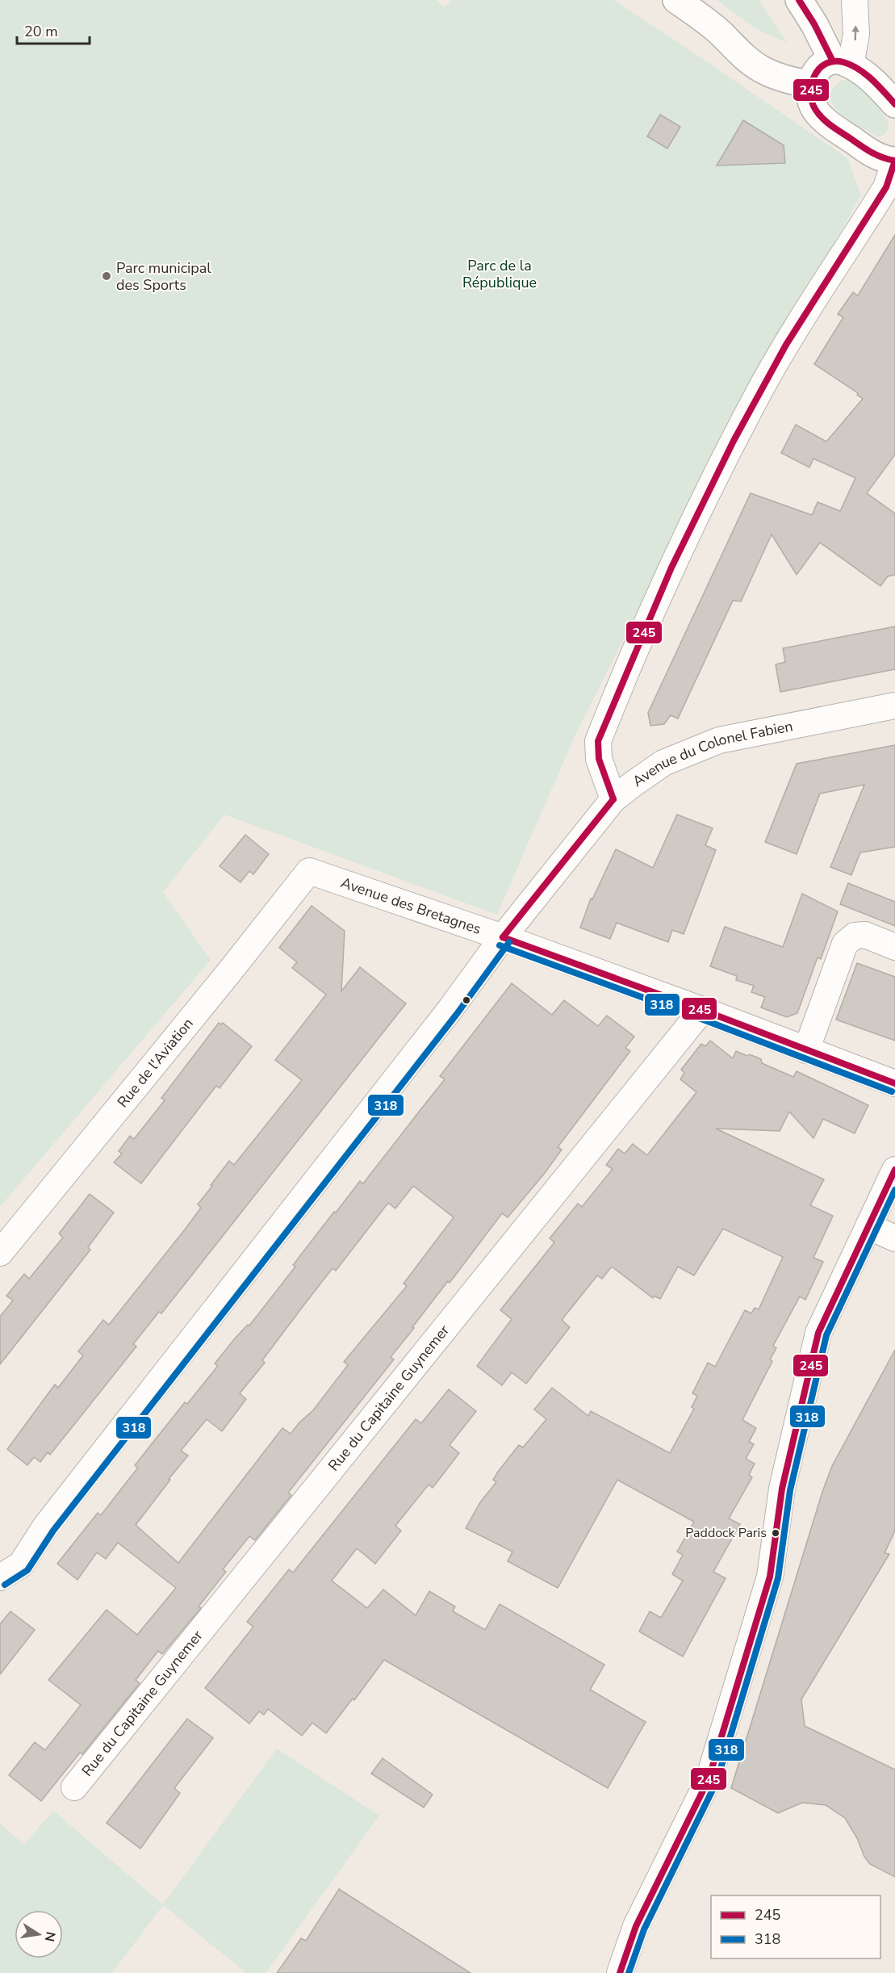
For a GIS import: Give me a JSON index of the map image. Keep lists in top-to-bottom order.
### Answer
{
  "streets": {
    "street": [
      "Avenue du Colonel Fabien",
      "Avenue des Bretagnes",
      "Rue de l'Aviation",
      "Rue du Capitaine Guynemer"
    ]
  },
  "crossings": [
    ["Avenue du Colonel Fabien", "Avenue des Bretagnes"],
    ["Avenue des Bretagnes", "Rue de l'Aviation"],
    ["Avenue des Bretagnes", "Rue du Capitaine Guynemer"]
  ],
  "parks": ["Parc de la République"],
  "places": ["Parc municipal des Sports", "Paddock Paris"],
  "lines": ["transit line 245", "transit line 318"],
  "legend": ["245", "318"],
  "scale_bar": "20 m",
  "north": "right"
}
